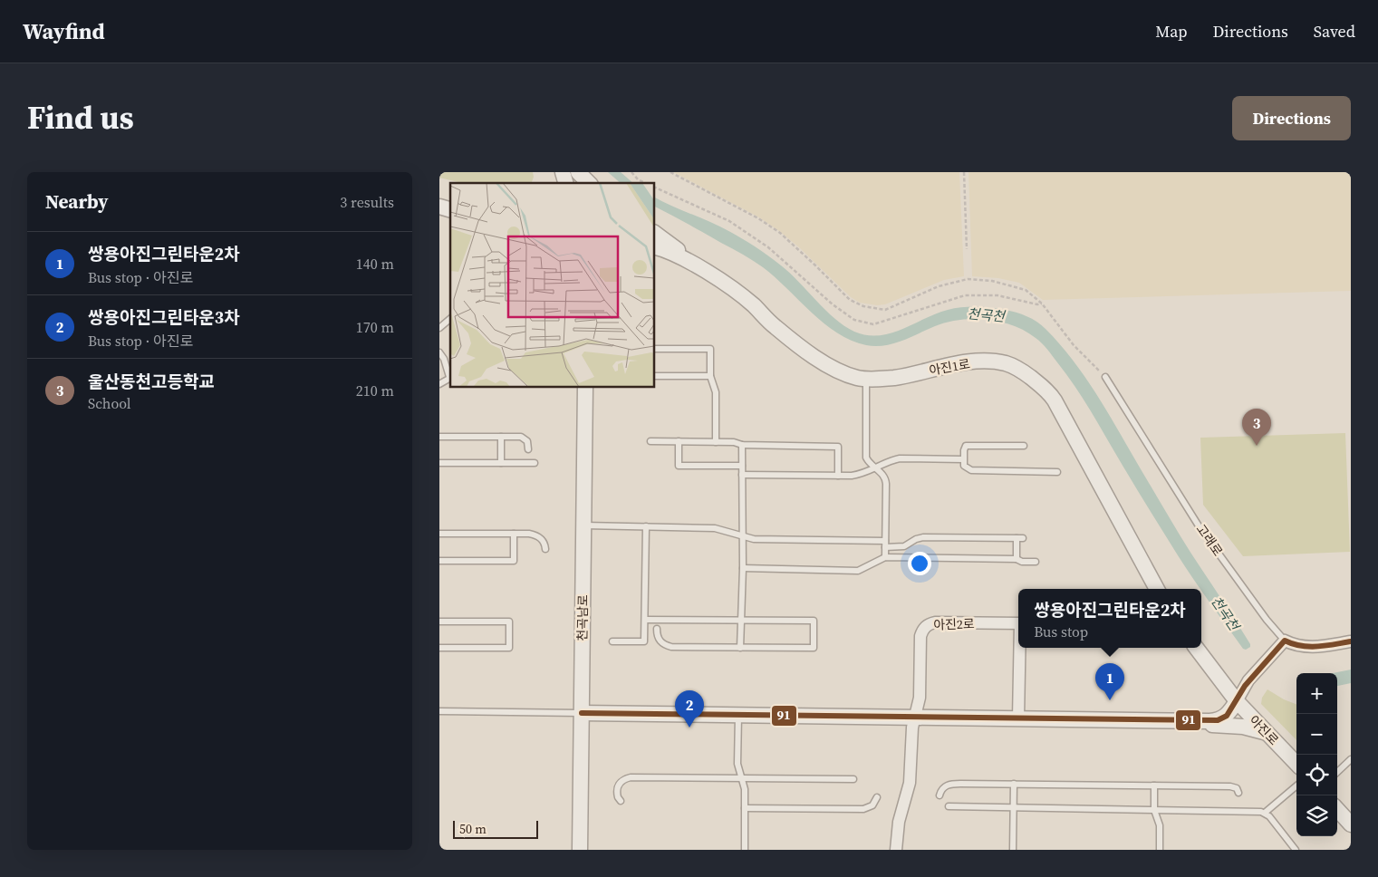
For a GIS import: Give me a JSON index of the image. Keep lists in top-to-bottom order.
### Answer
{
  "streets": {
    "street": [
      "아진1로",
      "천곡남로",
      "아진2로",
      "아진로"
    ],
    "lane": ["고래로"]
  },
  "water": ["천곡천"],
  "lines": ["transit line 91"],
  "scale_bar": "50 m",
  "page": {
    "header": "Wayfind",
    "nav": ["Map", "Directions", "Saved"],
    "title": "Find us",
    "buttons": "Directions",
    "heading": ["Nearby", "3 results"],
    "list": [
      {
        "mark": "1",
        "name": "쌍용아진그린타운2차",
        "note": "Bus stop · 아진로",
        "value": "140 m"
      },
      {
        "mark": "2",
        "name": "쌍용아진그린타운3차",
        "note": "Bus stop · 아진로",
        "value": "170 m"
      },
      {
        "mark": "3",
        "name": "울산동천고등학교",
        "note": "School",
        "value": "210 m"
      }
    ],
    "pins": ["3", "1", "2"],
    "popup": ["쌍용아진그린타운2차", "Bus stop"],
    "map_buttons": ["+", "−"],
    "scale": "50 m"
  }
}
